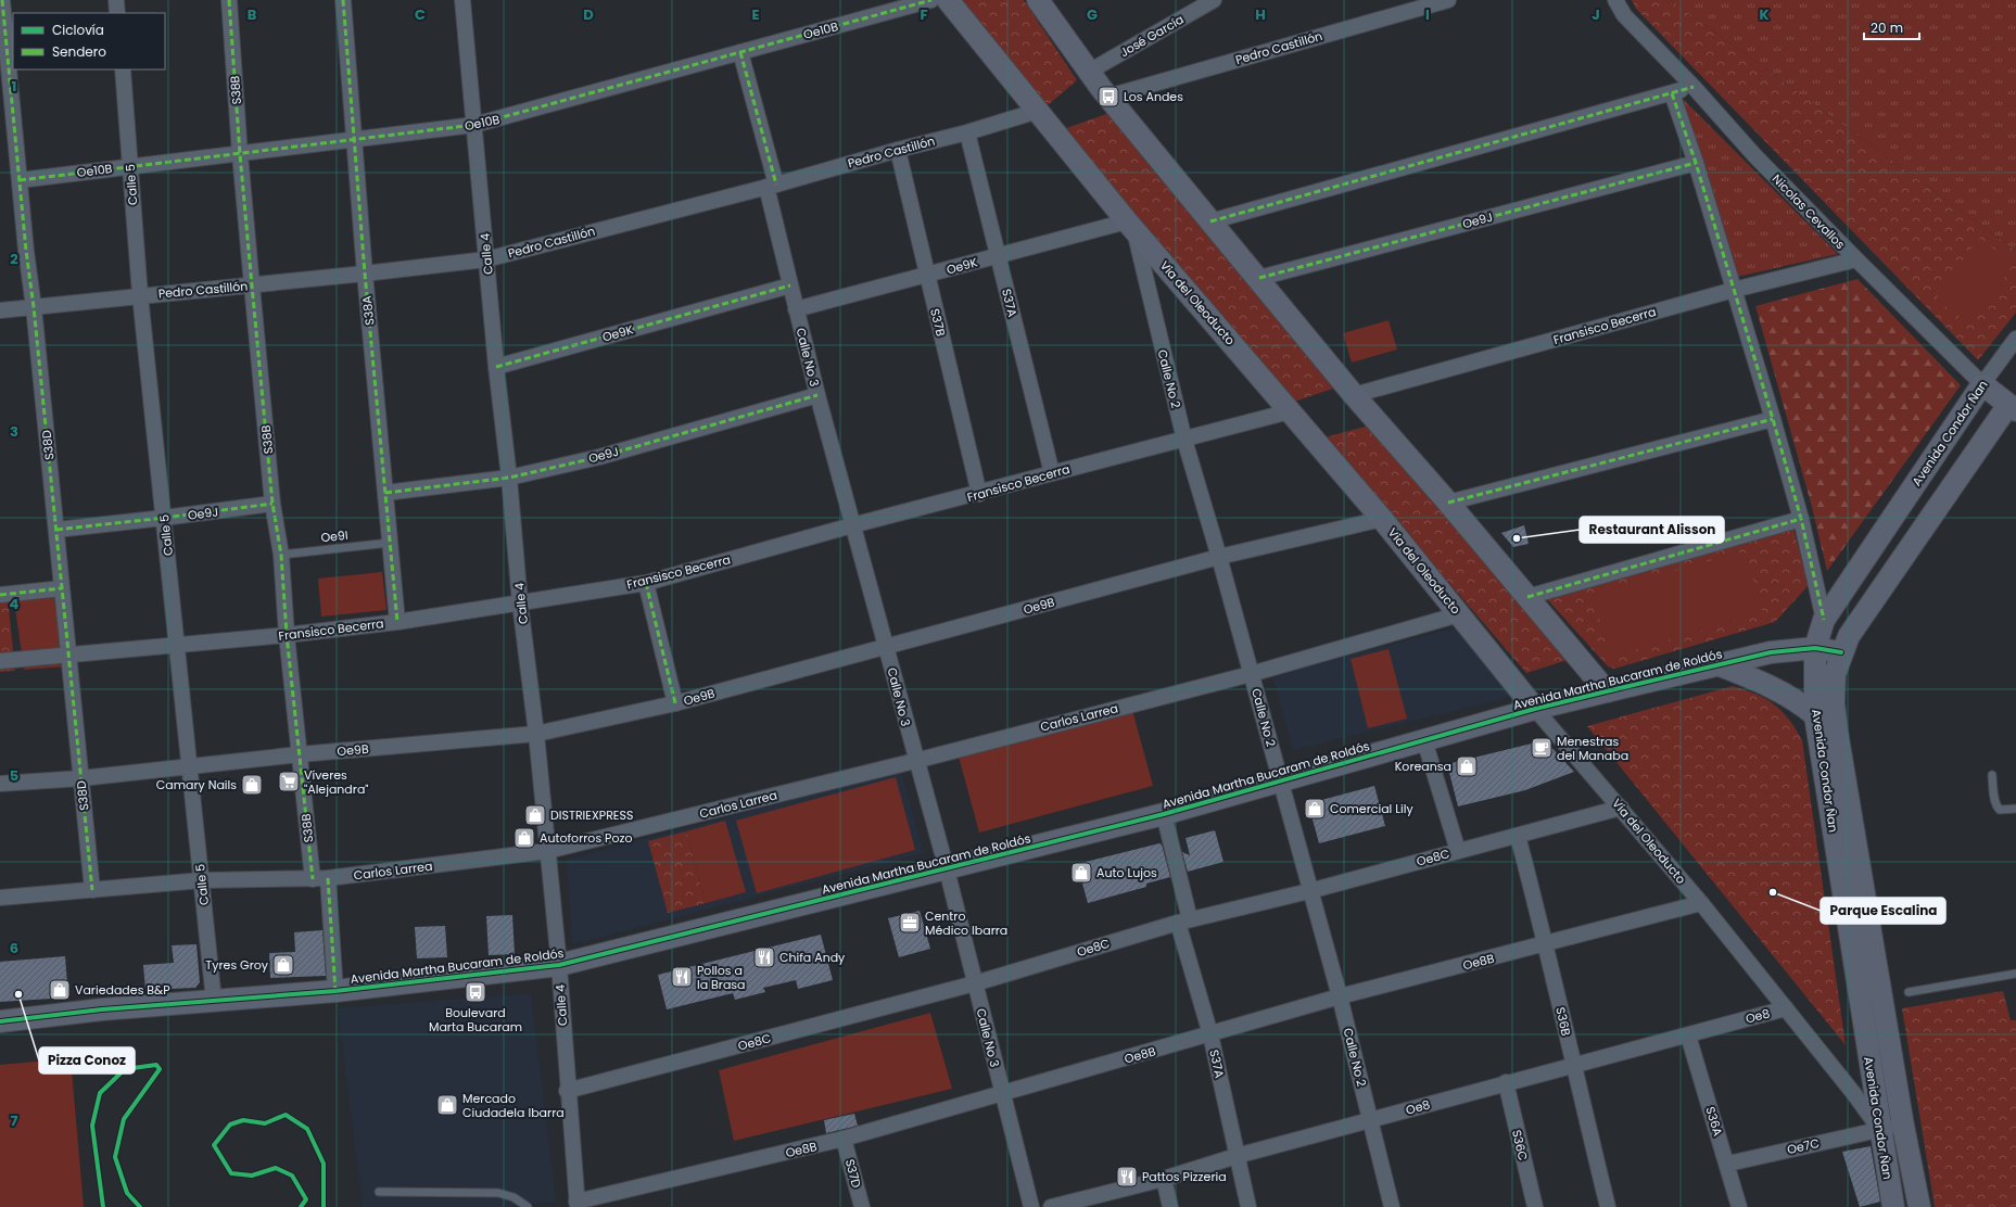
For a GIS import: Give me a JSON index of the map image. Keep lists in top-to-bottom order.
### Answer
{
  "streets": {
    "street": [
      "Oe10B",
      "José García",
      "Pedro Castillón",
      "S38B",
      "Calle 5",
      "Nicolas Cevallos",
      "Oe9J",
      "Calle 4",
      "Oe9K",
      "S37A",
      "Via del Oleoducto",
      "S38A",
      "S37B",
      "Fransisco Becerra",
      "Calle No 3",
      "Calle No 2",
      "Avenida Condor Ñan",
      "S38D",
      "Oe9B",
      "Avenida Martha Bucaram de Roldós",
      "Carlos Larrea",
      "Oe8C",
      "Oe8B",
      "Oe8",
      "S36B",
      "S36A",
      "S36C",
      "Oe7C",
      "S37D"
    ],
    "lane": ["Oe9I"]
  },
  "crossings": [
    ["Oe10B", "S38B"],
    ["Oe10B", "Calle 5"],
    ["Oe10B", "Calle 4"],
    ["Oe10B", "S38A"],
    ["Oe10B", "Calle No 3"],
    ["Oe10B", "S38D"],
    ["Pedro Castillón", "S38B"],
    ["Pedro Castillón", "Calle 5"],
    ["Pedro Castillón", "Calle 4"],
    ["Pedro Castillón", "S37A"],
    ["Pedro Castillón", "Via del Oleoducto"],
    ["Pedro Castillón", "S38A"],
    ["Pedro Castillón", "S37B"],
    ["Pedro Castillón", "Calle No 3"],
    ["Pedro Castillón", "S38D"],
    ["S38B", "Oe9J"],
    ["S38B", "Fransisco Becerra"],
    ["S38B", "Oe9I"],
    ["S38B", "Oe9B"],
    ["S38B", "Avenida Martha Bucaram de Roldós"],
    ["S38B", "Carlos Larrea"],
    ["Calle 5", "Oe9J"],
    ["Calle 5", "Fransisco Becerra"],
    ["Calle 5", "Oe9B"],
    ["Calle 5", "Avenida Martha Bucaram de Roldós"],
    ["Calle 5", "Carlos Larrea"],
    ["Nicolas Cevallos", "Fransisco Becerra"],
    ["Nicolas Cevallos", "Avenida Condor Ñan"],
    ["Oe9J", "Calle 4"],
    ["Oe9J", "S38A"],
    ["Oe9J", "Calle No 3"],
    ["Oe9J", "S38D"],
    ["Calle 4", "Oe9K"],
    ["Calle 4", "Fransisco Becerra"],
    ["Calle 4", "Oe9B"],
    ["Calle 4", "Avenida Martha Bucaram de Roldós"],
    ["Calle 4", "Carlos Larrea"],
    ["Calle 4", "Oe8C"],
    ["Calle 4", "Oe8B"],
    ["Oe9K", "S37A"],
    ["Oe9K", "Via del Oleoducto"],
    ["Oe9K", "S37B"],
    ["Oe9K", "Calle No 3"],
    ["Oe9K", "Calle No 2"],
    ["S37A", "Fransisco Becerra"],
    ["S37A", "Avenida Martha Bucaram de Roldós"],
    ["S37A", "Oe8C"],
    ["S37A", "Oe8B"],
    ["S37A", "Oe8"],
    ["Via del Oleoducto", "Fransisco Becerra"],
    ["Via del Oleoducto", "Calle No 2"],
    ["Via del Oleoducto", "Avenida Condor Ñan"],
    ["Via del Oleoducto", "Oe9B"],
    ["Via del Oleoducto", "Avenida Martha Bucaram de Roldós"],
    ["Via del Oleoducto", "Carlos Larrea"],
    ["Via del Oleoducto", "Oe8C"],
    ["Via del Oleoducto", "Oe8B"],
    ["Via del Oleoducto", "Oe8"],
    ["Via del Oleoducto", "Oe7C"],
    ["S38A", "Fransisco Becerra"],
    ["S38A", "Oe9I"],
    ["S37B", "Fransisco Becerra"],
    ["Fransisco Becerra", "Calle No 3"],
    ["Fransisco Becerra", "Calle No 2"],
    ["Fransisco Becerra", "S38D"],
    ["Calle No 3", "Oe9B"],
    ["Calle No 3", "Avenida Martha Bucaram de Roldós"],
    ["Calle No 3", "Carlos Larrea"],
    ["Calle No 3", "Oe8C"],
    ["Calle No 3", "Oe8B"],
    ["Calle No 2", "Oe9B"],
    ["Calle No 2", "Avenida Martha Bucaram de Roldós"],
    ["Calle No 2", "Carlos Larrea"],
    ["Calle No 2", "Oe8C"],
    ["Calle No 2", "Oe8B"],
    ["Calle No 2", "Oe8"],
    ["Avenida Condor Ñan", "Avenida Martha Bucaram de Roldós"],
    ["Avenida Condor Ñan", "Oe7C"],
    ["S38D", "Oe9B"],
    ["S38D", "Carlos Larrea"],
    ["Oe8C", "S36B"],
    ["Oe8B", "S36B"],
    ["Oe8B", "S37D"],
    ["Oe8", "S36B"],
    ["Oe8", "S36A"],
    ["Oe8", "S36C"],
    ["S36A", "Oe7C"]
  ],
  "places": {
    "bus stop": ["Los Andes", "Boulevard Marta Bucaram"],
    "other": ["Restaurant Alisson", "Parque Escalina", "Pizza Conoz"],
    "cafe": ["Menestras del Manaba"],
    "shop": [
      "Koreansa",
      "Camary Nails",
      "Comercial Lily",
      "DISTRIEXPRESS",
      "Autoforros Pozo",
      "Auto Lujos",
      "Tyres Groy",
      "Variedades B&P",
      "Mercado Ciudadela Ibarra"
    ],
    "supermarket": ["Víveres \"Alejandra\""],
    "office": ["Centro Médico Ibarra"],
    "restaurant": ["Chifa Andy", "Pollos a la Brasa", "Pattos Pizzeria"]
  },
  "legend": ["Ciclovía", "Sendero"],
  "scale_bar": "20 m",
  "grid": {
    "columns": [
      "B",
      "C",
      "D",
      "E",
      "F",
      "G",
      "H",
      "I",
      "J",
      "K"
    ],
    "rows": [
      "1",
      "2",
      "3",
      "4",
      "5",
      "6",
      "7"
    ]
  }
}
